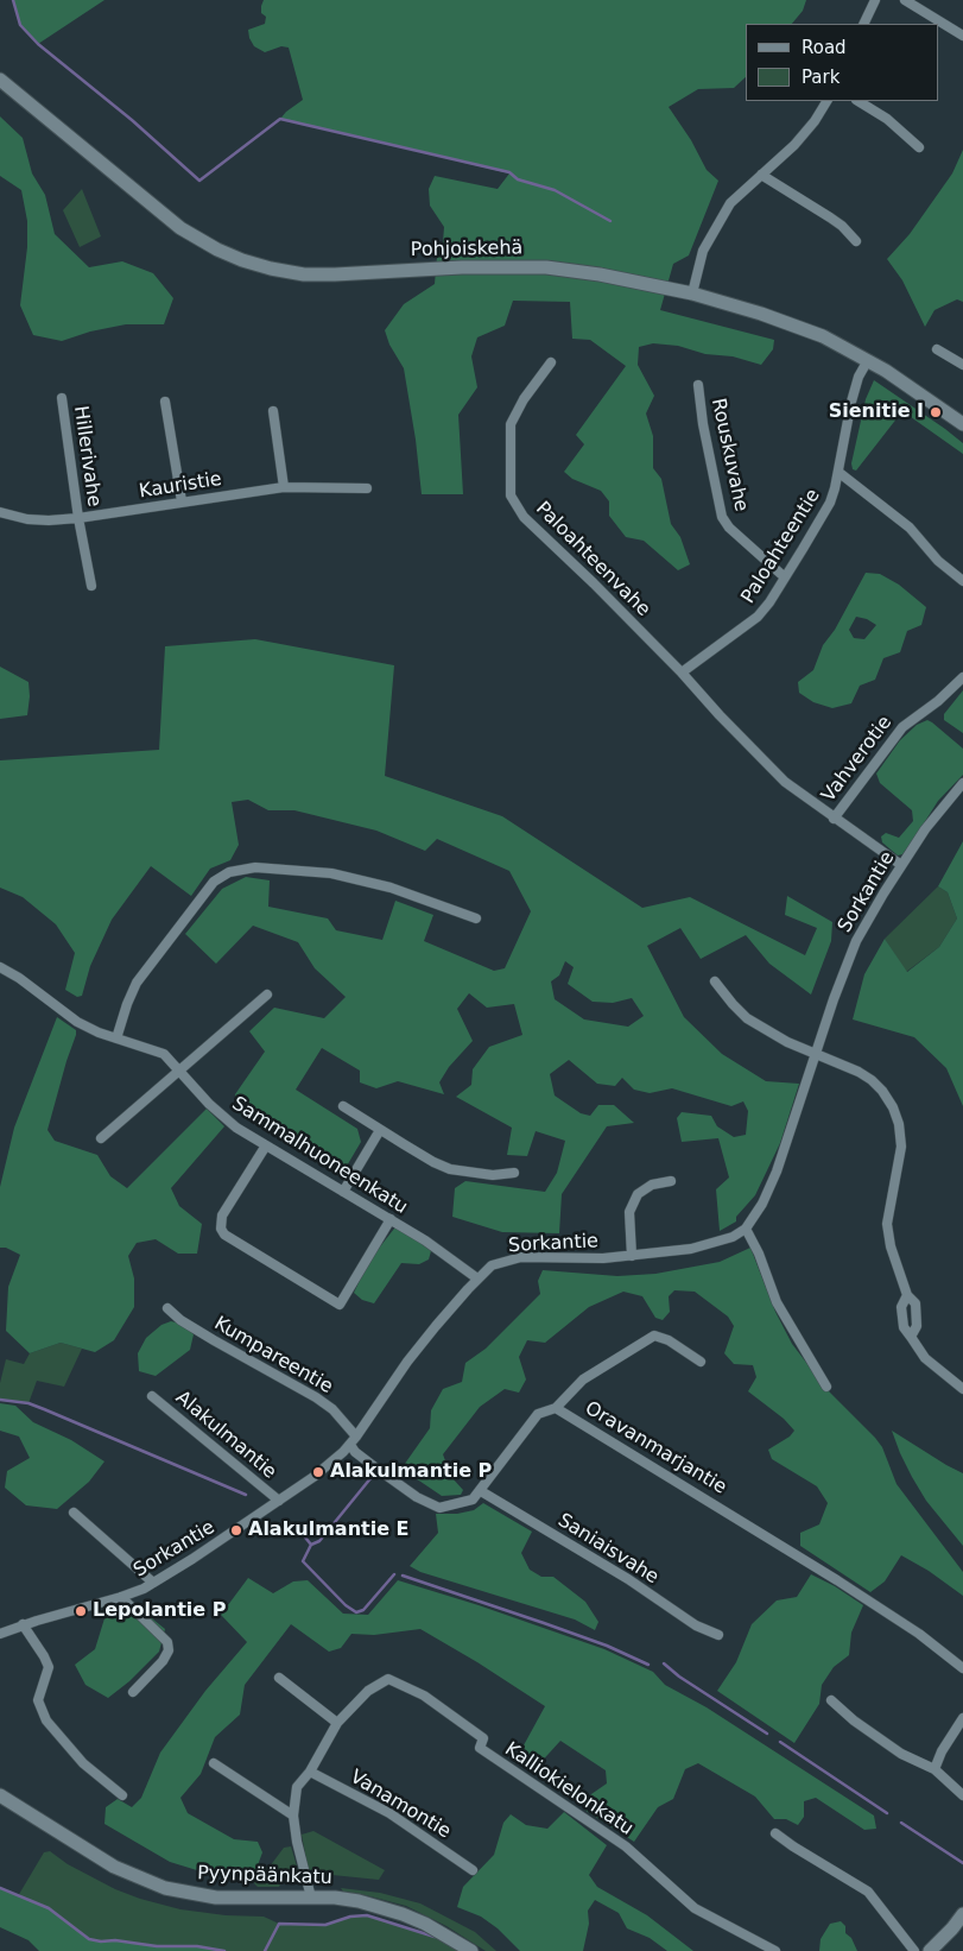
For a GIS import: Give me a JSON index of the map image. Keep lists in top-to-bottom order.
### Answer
{
  "streets": {
    "main road": ["Pohjoiskehä", "Pyynpäänkatu"],
    "street": [
      "Rouskuvahe",
      "Hillerivahe",
      "Kauristie",
      "Paloahteentie",
      "Paloahteenvahe",
      "Vahverotie",
      "Sorkantie",
      "Sammalhuoneenkatu",
      "Kumpareentie",
      "Alakulmantie",
      "Oravanmarjantie",
      "Saniaisvahe",
      "Kalliokielonkatu",
      "Vanamontie"
    ]
  },
  "crossings": [
    ["Pohjoiskehä", "Paloahteentie"],
    ["Rouskuvahe", "Paloahteentie"],
    ["Hillerivahe", "Kauristie"],
    ["Paloahteentie", "Paloahteenvahe"],
    ["Sorkantie", "Sammalhuoneenkatu"],
    ["Sorkantie", "Kumpareentie"],
    ["Sorkantie", "Alakulmantie"],
    ["Sorkantie", "Oravanmarjantie"],
    ["Kumpareentie", "Oravanmarjantie"],
    ["Oravanmarjantie", "Saniaisvahe"],
    ["Kalliokielonkatu", "Vanamontie"],
    ["Kalliokielonkatu", "Pyynpäänkatu"]
  ],
  "places": [
    "Sienitie I",
    "Alakulmantie P",
    "Alakulmantie E",
    "Lepolantie P"
  ],
  "legend": ["Road", "Park"]
}
